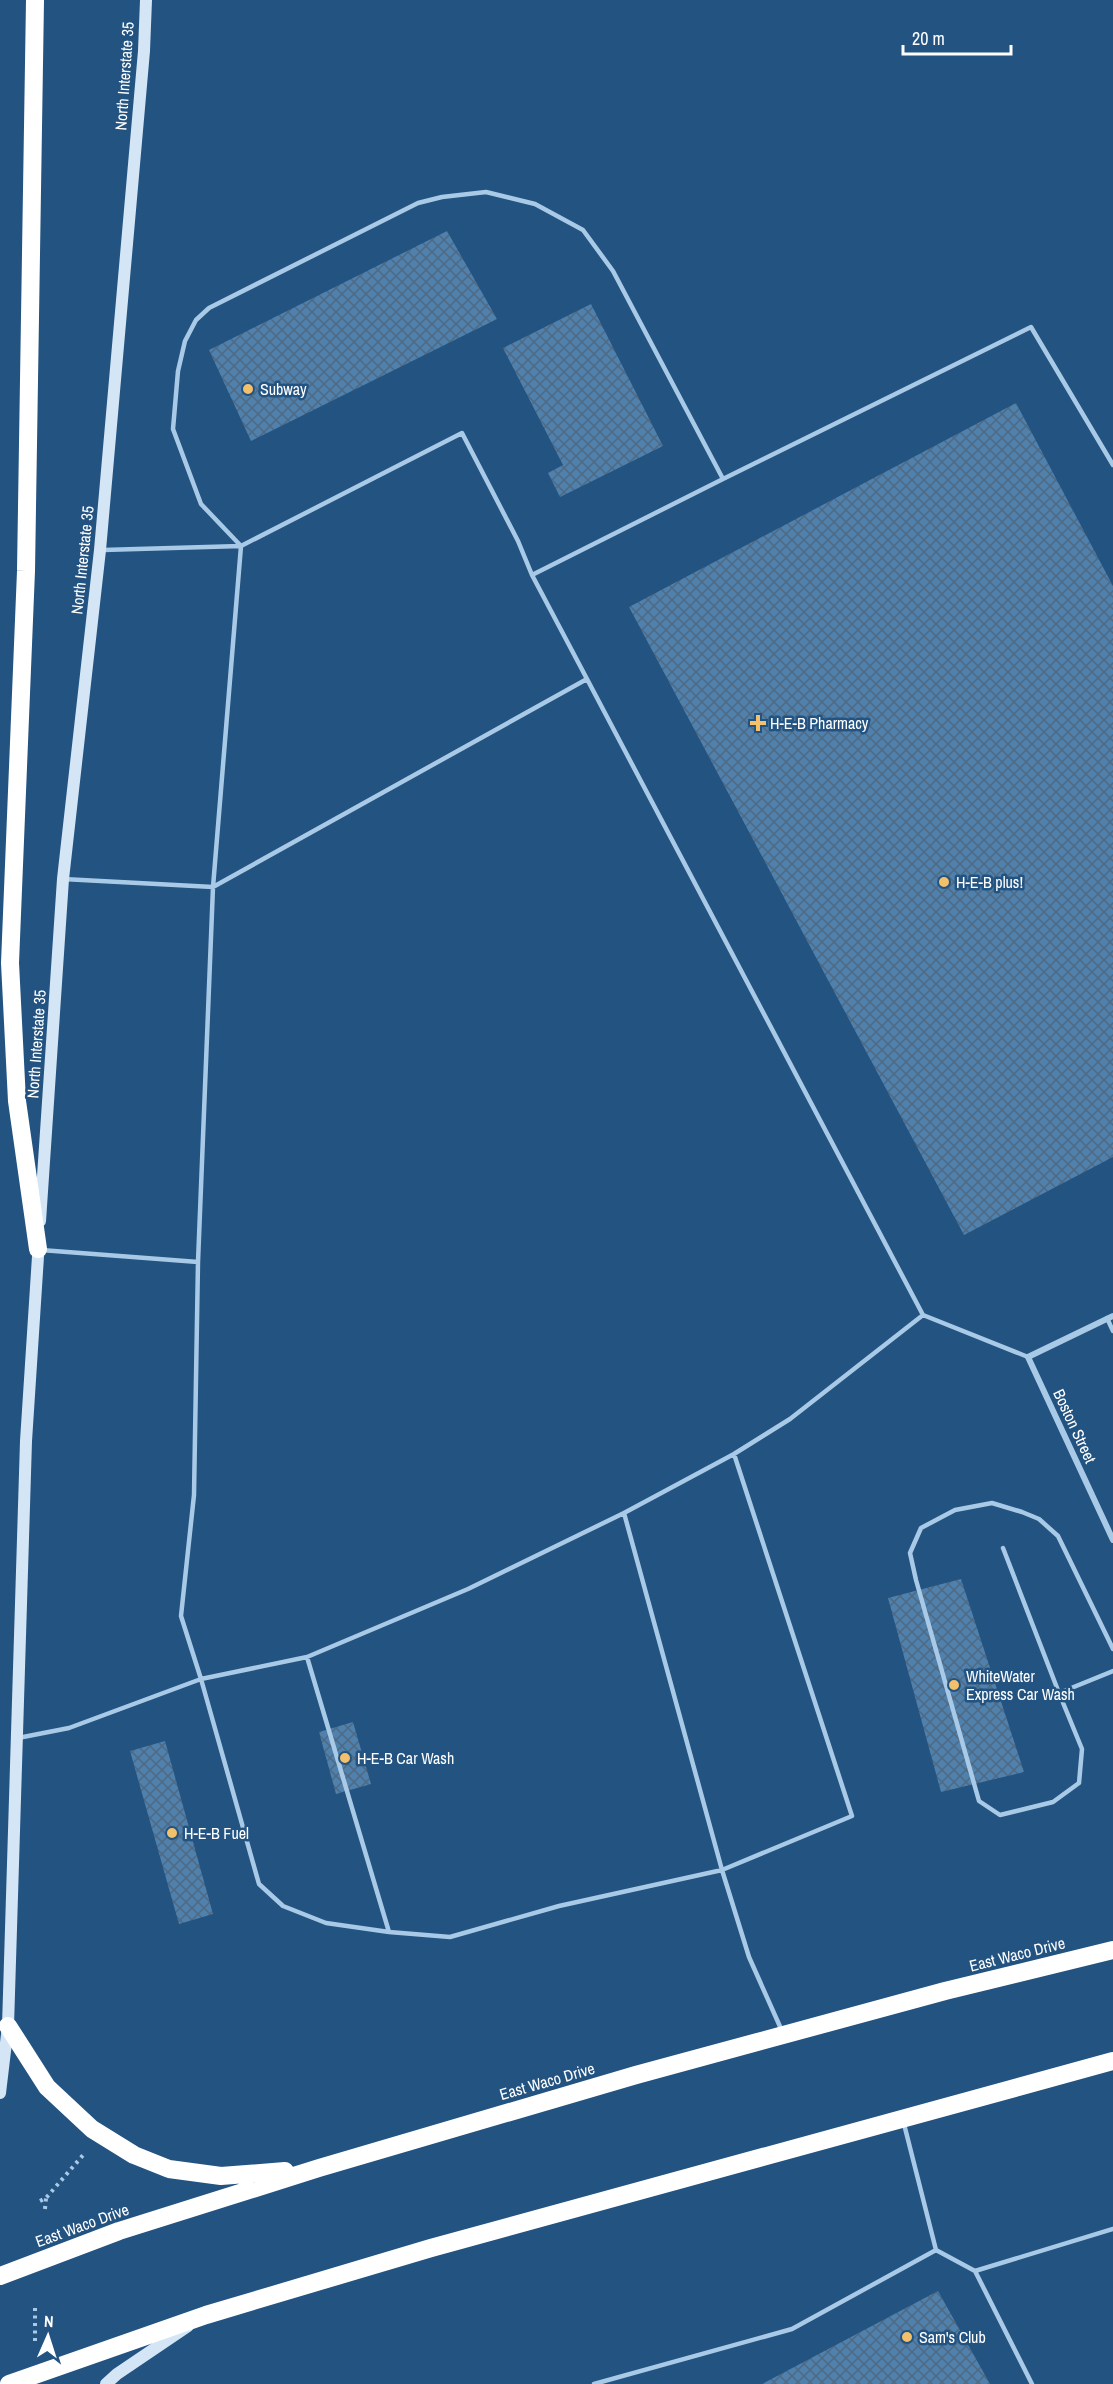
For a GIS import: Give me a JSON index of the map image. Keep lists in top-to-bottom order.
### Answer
{
  "streets": {
    "highway": ["East Waco Drive"],
    "main road": ["North Interstate 35"],
    "street": ["Boston Street"]
  },
  "places": {
    "other": [
      "Subway",
      "H-E-B plus!",
      "WhiteWater Express Car Wash",
      "H-E-B Car Wash",
      "H-E-B Fuel",
      "Sam's Club"
    ],
    "health": ["H-E-B Pharmacy"]
  },
  "scale_bar": "20 m",
  "north": "top"
}
